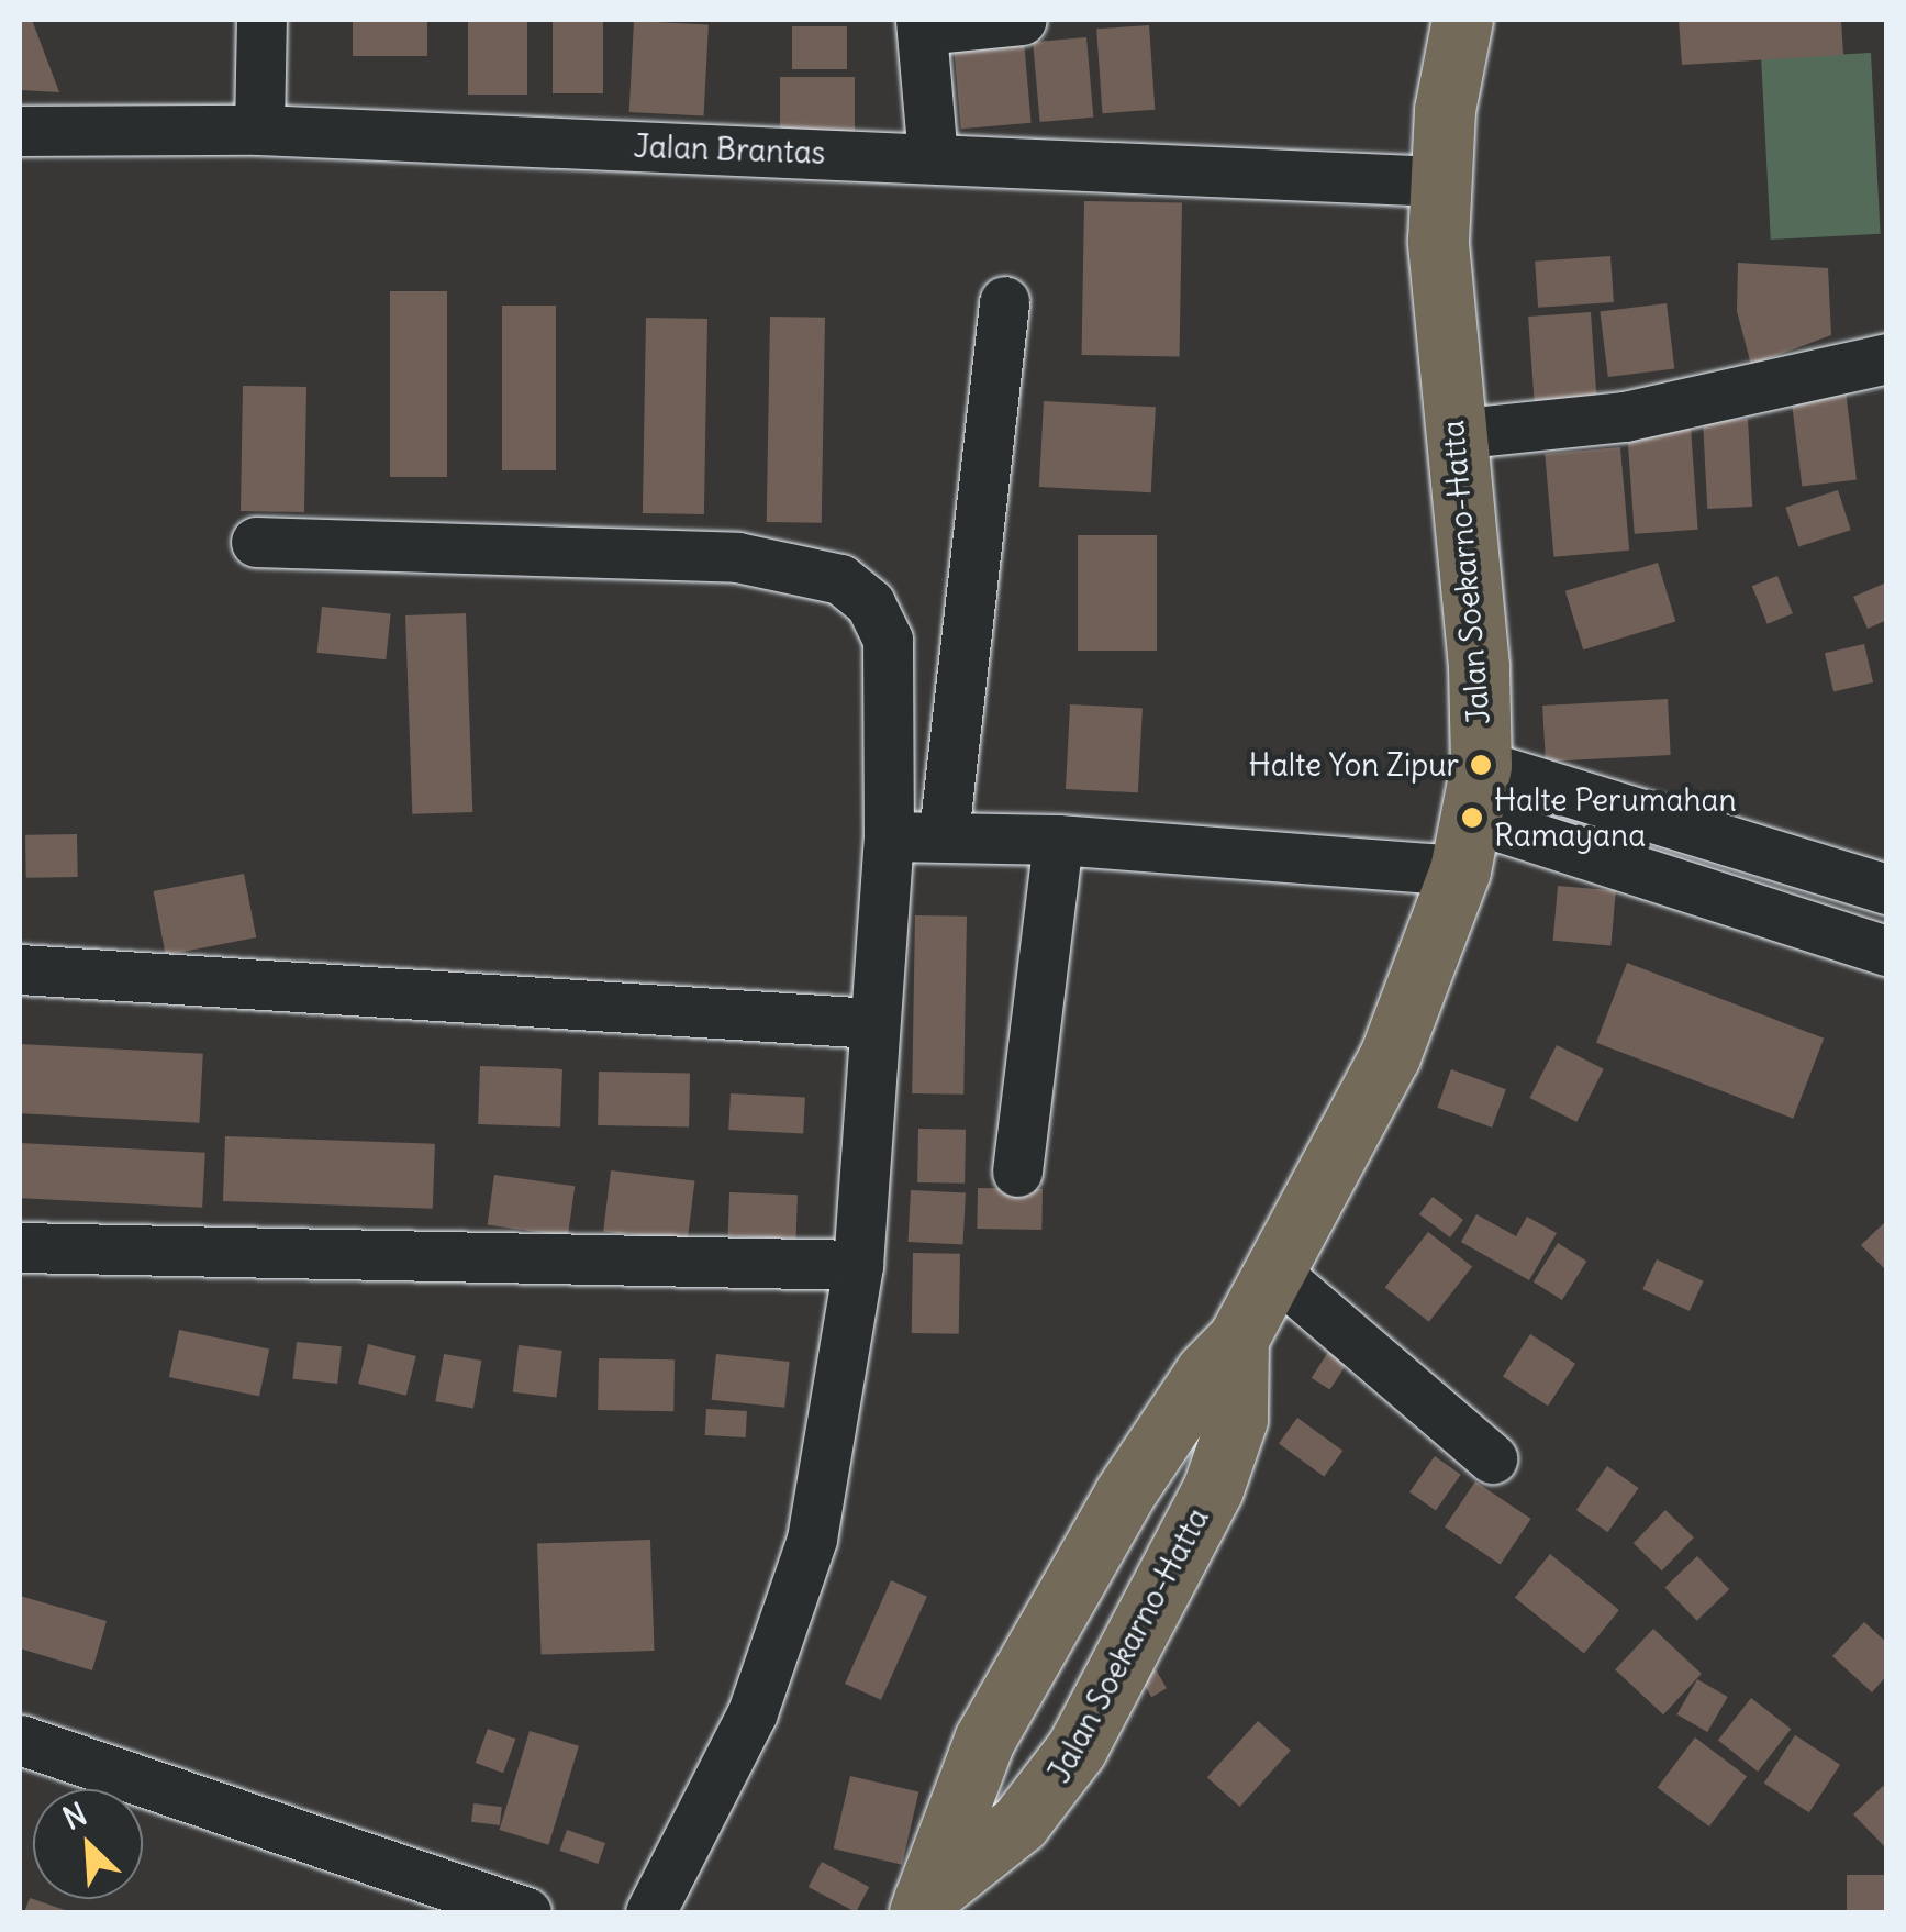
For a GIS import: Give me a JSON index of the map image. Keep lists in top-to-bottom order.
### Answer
{
  "streets": {
    "highway": ["Jalan Soekarno-Hatta"],
    "street": ["Jalan Brantas"]
  },
  "crossings": [
    ["Jalan Brantas", "Jalan Soekarno-Hatta"]
  ],
  "places": ["Halte Yon Zipur", "Halte Perumahan Ramayana"],
  "north": "top left"
}
